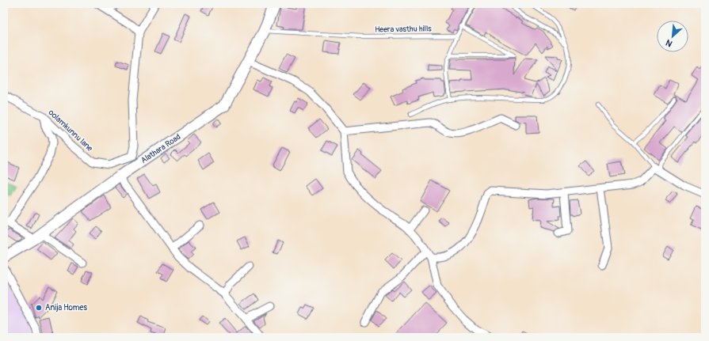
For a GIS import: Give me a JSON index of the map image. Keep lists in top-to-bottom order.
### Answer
{
  "streets": {
    "street": ["oolamkunnu lane", "Alathara Road"],
    "lane": ["Heera vasthu hills"]
  },
  "crossings": [
    ["Heera vasthu hills", "Alathara Road"]
  ],
  "places": ["Anija Homes"],
  "north": "bottom left"
}
